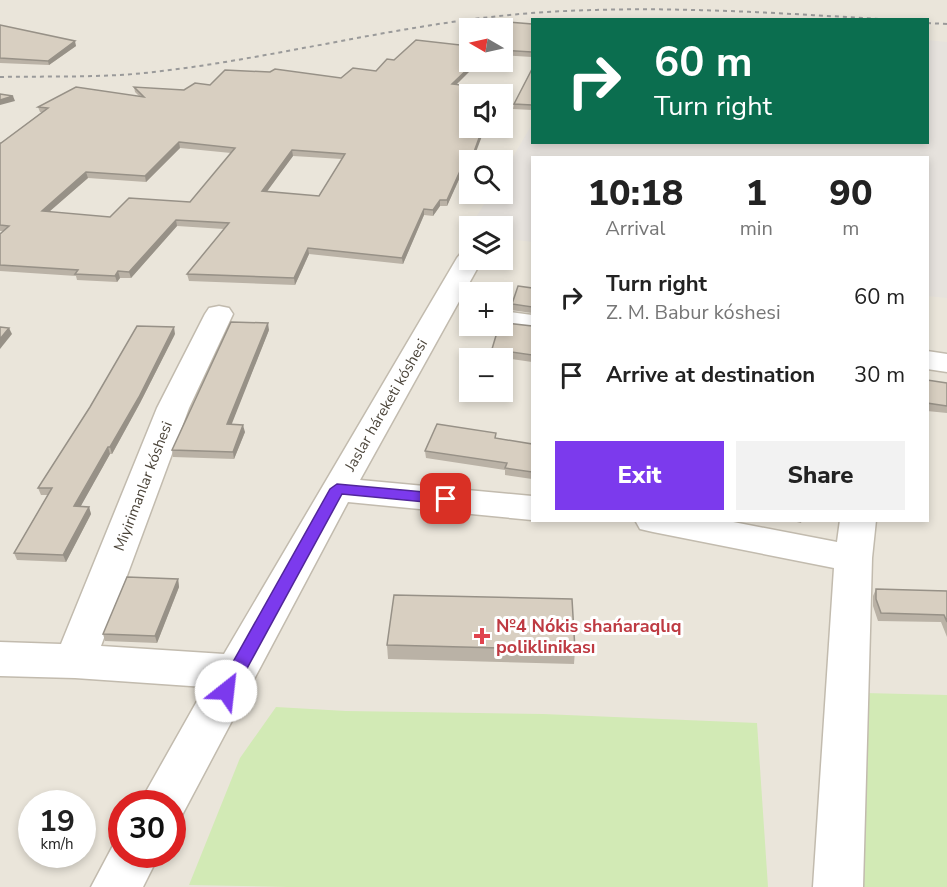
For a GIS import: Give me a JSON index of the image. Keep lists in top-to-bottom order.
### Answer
{
  "streets": {
    "street": ["Jaslar háreketi kóshesi", "Miyirimanlar kóshesi"]
  },
  "places": {
    "health": ["№4 Nókis shańaraqlıq poliklinikası"]
  },
  "north": "left",
  "page": {
    "map_buttons": ["+", "−"],
    "turn": ["60 m", "Turn right"],
    "eta": [
      "10:18",
      "Arrival",
      "1",
      "min",
      "90",
      "m"
    ],
    "list": [
      {
        "name": "Turn right",
        "note": "Z. M. Babur kóshesi",
        "value": "60 m"
      },
      {
        "name": "Arrive at destination",
        "value": "30 m"
      }
    ],
    "buttons": ["Exit", "Share"],
    "speed": "19 km/h",
    "limit": "30"
  }
}
